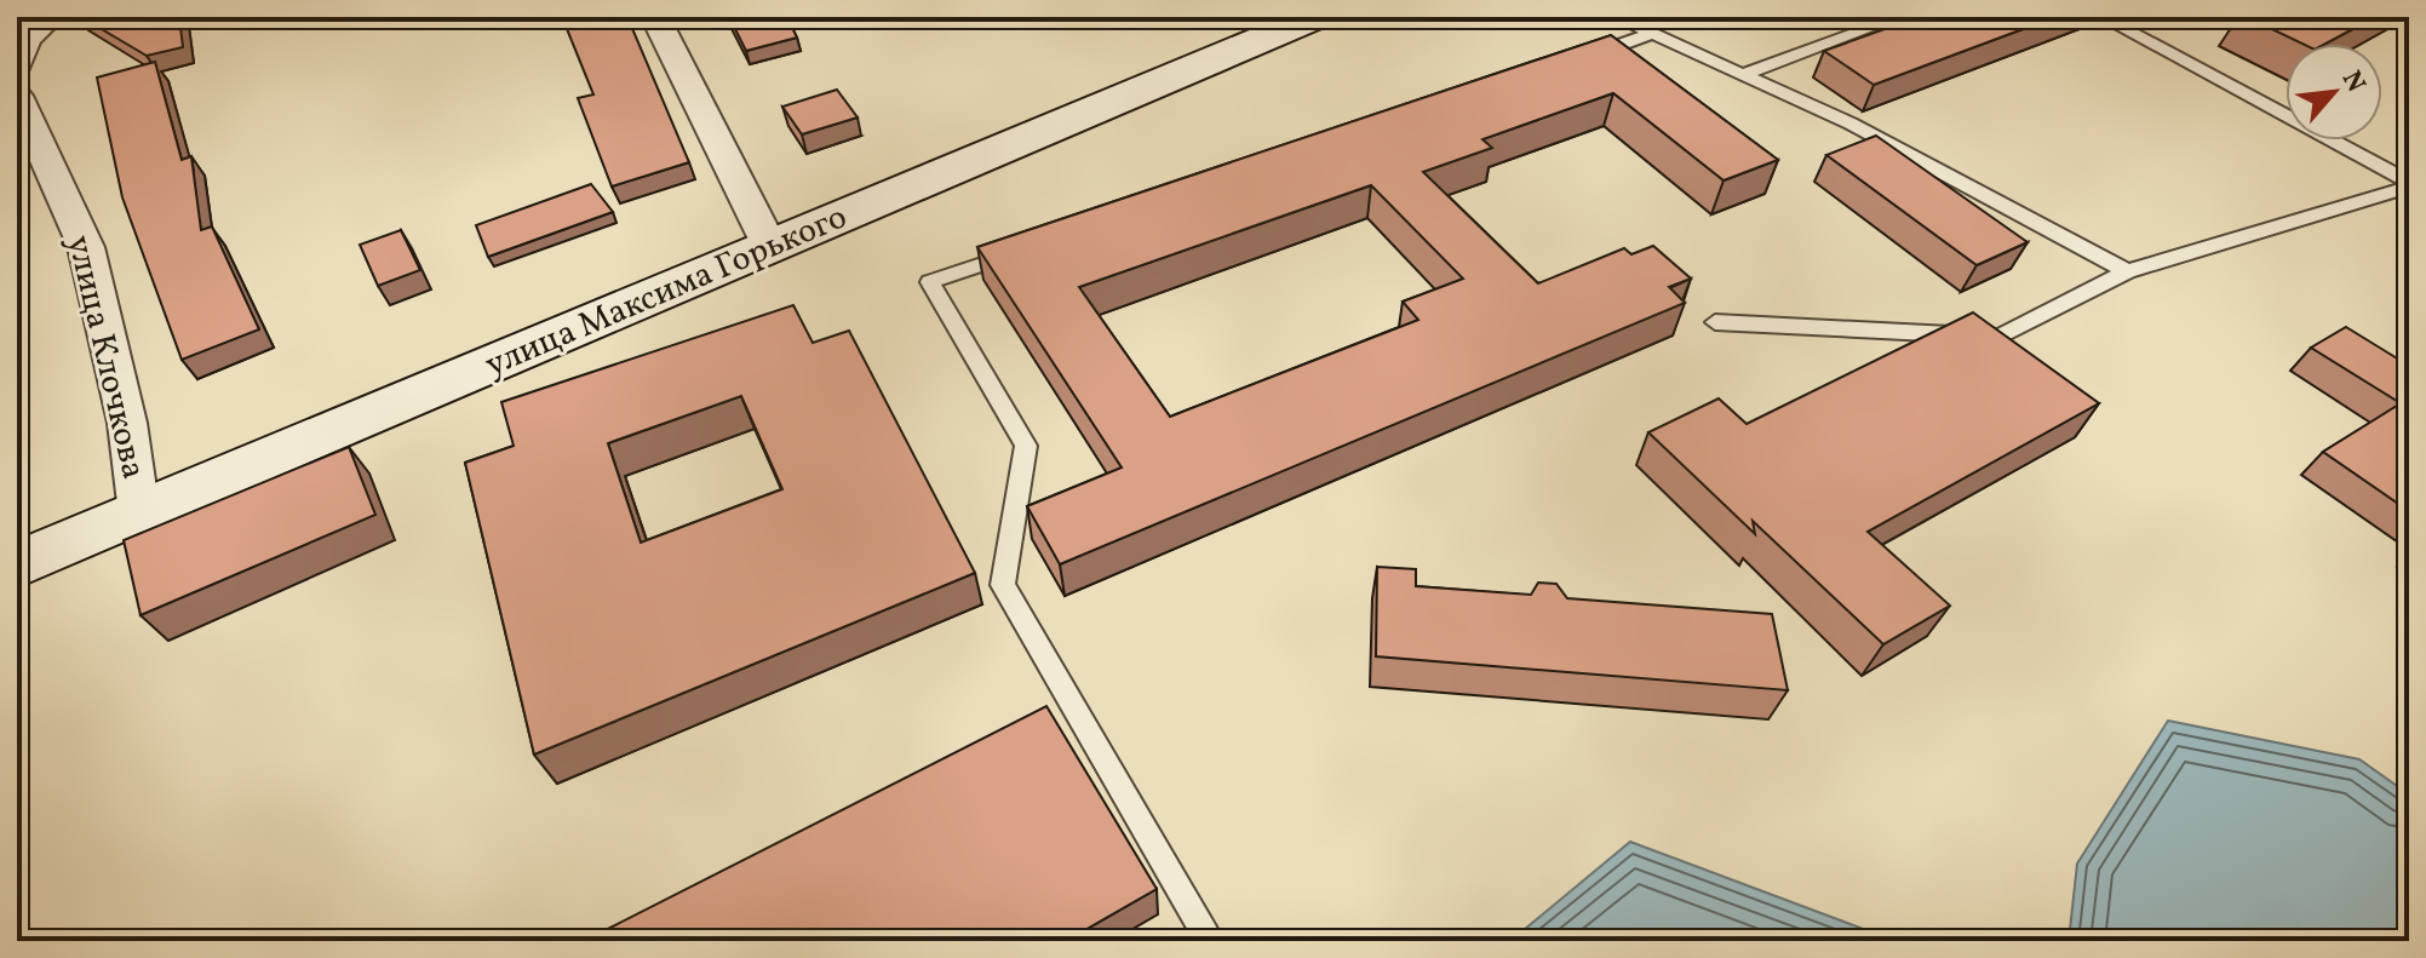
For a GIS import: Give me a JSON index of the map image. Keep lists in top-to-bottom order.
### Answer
{
  "streets": {
    "main road": ["улица Максима Горького"],
    "street": ["улица Клочкова"]
  },
  "crossings": [
    ["улица Максима Горького", "улица Клочкова"]
  ],
  "north": "top right"
}
